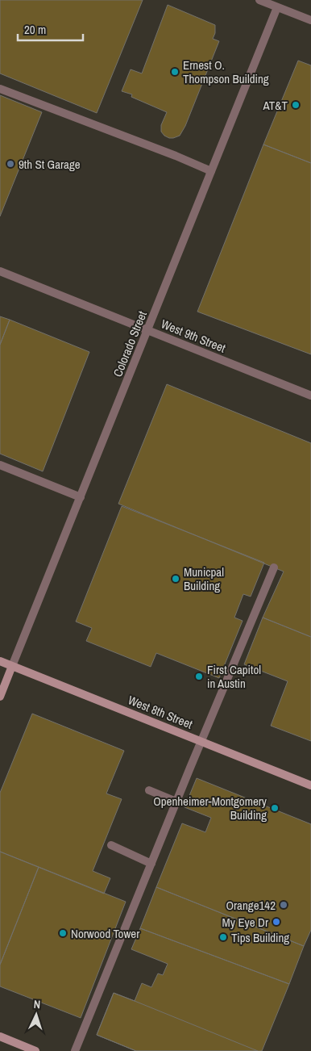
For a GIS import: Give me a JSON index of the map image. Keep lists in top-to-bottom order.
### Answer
{
  "streets": {
    "main road": ["Colorado Street", "West 8th Street"],
    "street": ["West 9th Street"]
  },
  "crossings": [
    ["West 9th Street", "Colorado Street"],
    ["Colorado Street", "West 8th Street"]
  ],
  "places": [
    "Ernest O. Thompson Building",
    "AT&T",
    "9th St Garage",
    "Municpal Building",
    "First Capitol in Austin",
    "Openheimer-Montgomery Building",
    "Orange142",
    "My Eye Dr",
    "Norwood Tower",
    "Tips Building"
  ],
  "scale_bar": "20 m",
  "north": "top"
}
